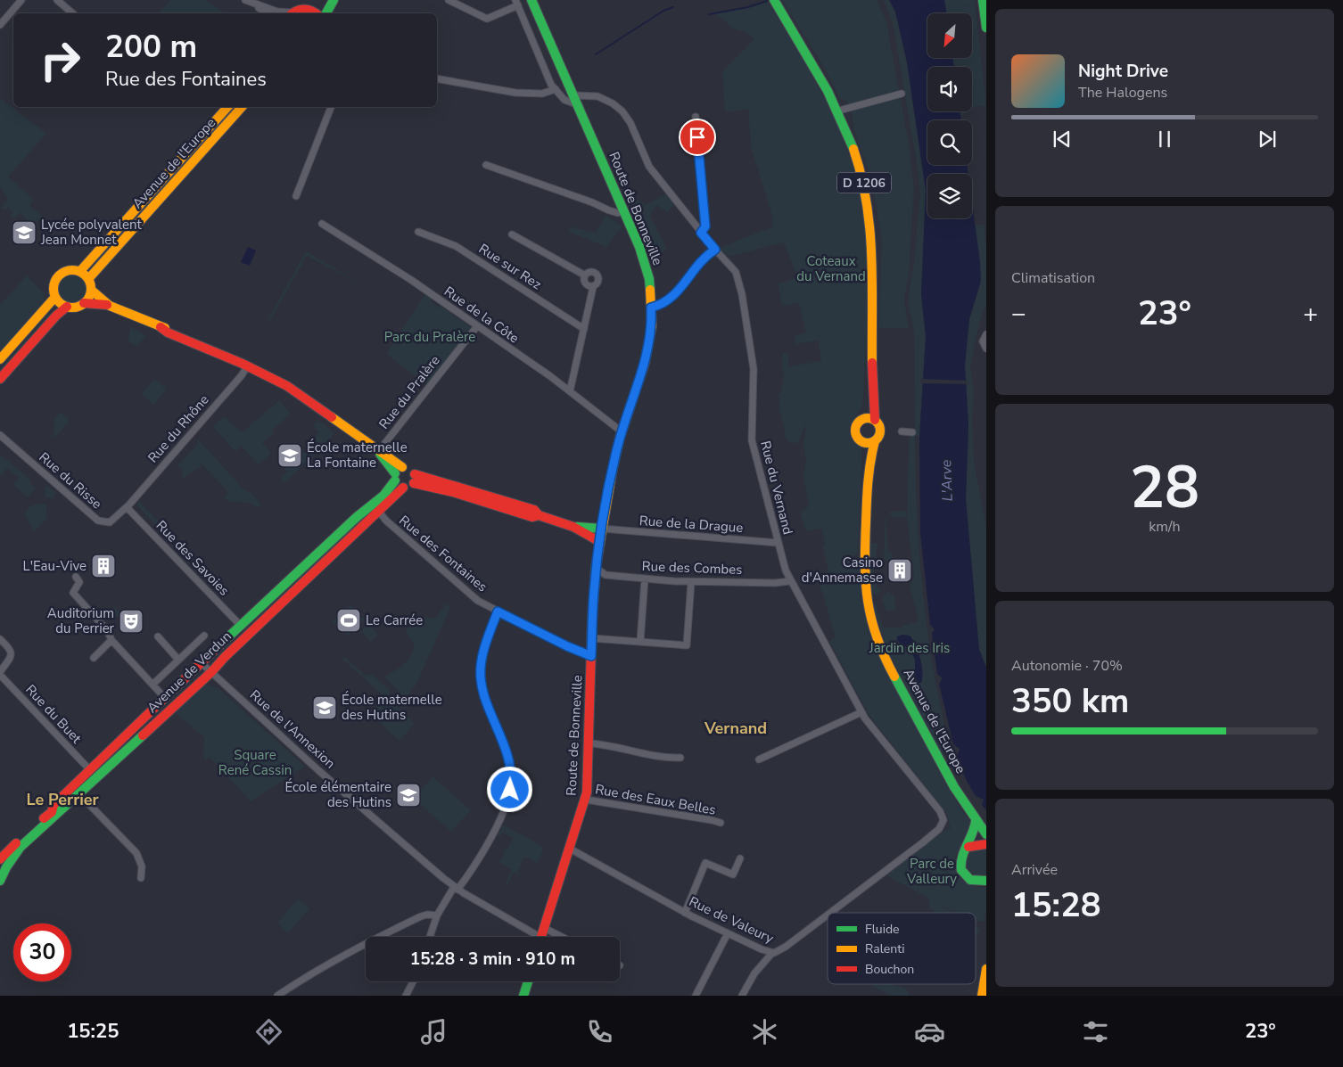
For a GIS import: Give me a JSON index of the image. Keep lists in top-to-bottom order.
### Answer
{
  "streets": {
    "main road": [
      "Avenue de l'Europe",
      "D 1206",
      "Route de Bonneville",
      "Avenue de Verdun"
    ],
    "street": [
      "Rue sur Rez",
      "Rue de la Côte",
      "Rue du Pralère",
      "Rue du Rhône",
      "Rue du Risse",
      "Rue du Vernand",
      "Rue de la Drague",
      "Rue des Fontaines",
      "Rue des Savoies",
      "Rue des Combes",
      "Rue du Buet",
      "Rue de l'Annexion",
      "Rue des Eaux Belles",
      "Rue de Valeury"
    ]
  },
  "crossings": [
    ["Avenue de l'Europe", "D 1206"],
    ["Route de Bonneville", "Rue de la Côte"],
    ["Route de Bonneville", "Rue du Vernand"],
    ["Route de Bonneville", "Rue de la Drague"],
    ["Route de Bonneville", "Rue des Fontaines"],
    ["Route de Bonneville", "Rue des Combes"],
    ["Route de Bonneville", "Rue des Eaux Belles"],
    ["Route de Bonneville", "Rue de Valeury"],
    ["Rue de la Côte", "Rue du Pralère"],
    ["Rue du Rhône", "Rue du Risse"],
    ["Rue du Rhône", "Rue des Savoies"],
    ["Rue du Risse", "Rue des Savoies"],
    ["Rue du Vernand", "Rue de la Drague"],
    ["Rue du Vernand", "Rue des Combes"],
    ["Rue du Vernand", "Rue de Valeury"],
    ["Rue des Fontaines", "Avenue de Verdun"],
    ["Rue des Savoies", "Avenue de Verdun"],
    ["Avenue de Verdun", "Rue du Buet"],
    ["Avenue de Verdun", "Rue de l'Annexion"]
  ],
  "districts": ["Vernand", "Le Perrier"],
  "water": ["L'Arve"],
  "parks": [
    "Coteaux du Vernand",
    "Parc du Pralère",
    "Jardin des Iris",
    "Square René Cassin",
    "Parc de Valleury"
  ],
  "places": {
    "school or university": [
      "Lycée polyvalent Jean Monnet",
      "École maternelle La Fontaine",
      "École maternelle des Hutins",
      "École élémentaire des Hutins"
    ],
    "building": ["L'Eau-Vive", "Casino d'Annemasse"],
    "sports": ["Le Carrée"],
    "theatre": ["Auditorium du Perrier"]
  },
  "legend": ["Fluide", "Ralenti", "Bouchon"],
  "north": "bottom left",
  "page": {
    "turn": ["200 m", "Rue des Fontaines"],
    "song": ["Night Drive", "The Halogens"],
    "tile": [
      "Climatisation",
      ["28", "km/h"],
      ["Autonomie · 70%", "350 km"],
      ["Arrivée", "15:28"]
    ],
    "heat": ["−", "23°", "+"],
    "limit": "30",
    "trip": "15:28 · 3 min · 910 m",
    "tabs": ["15:25", "23°"]
  }
}
